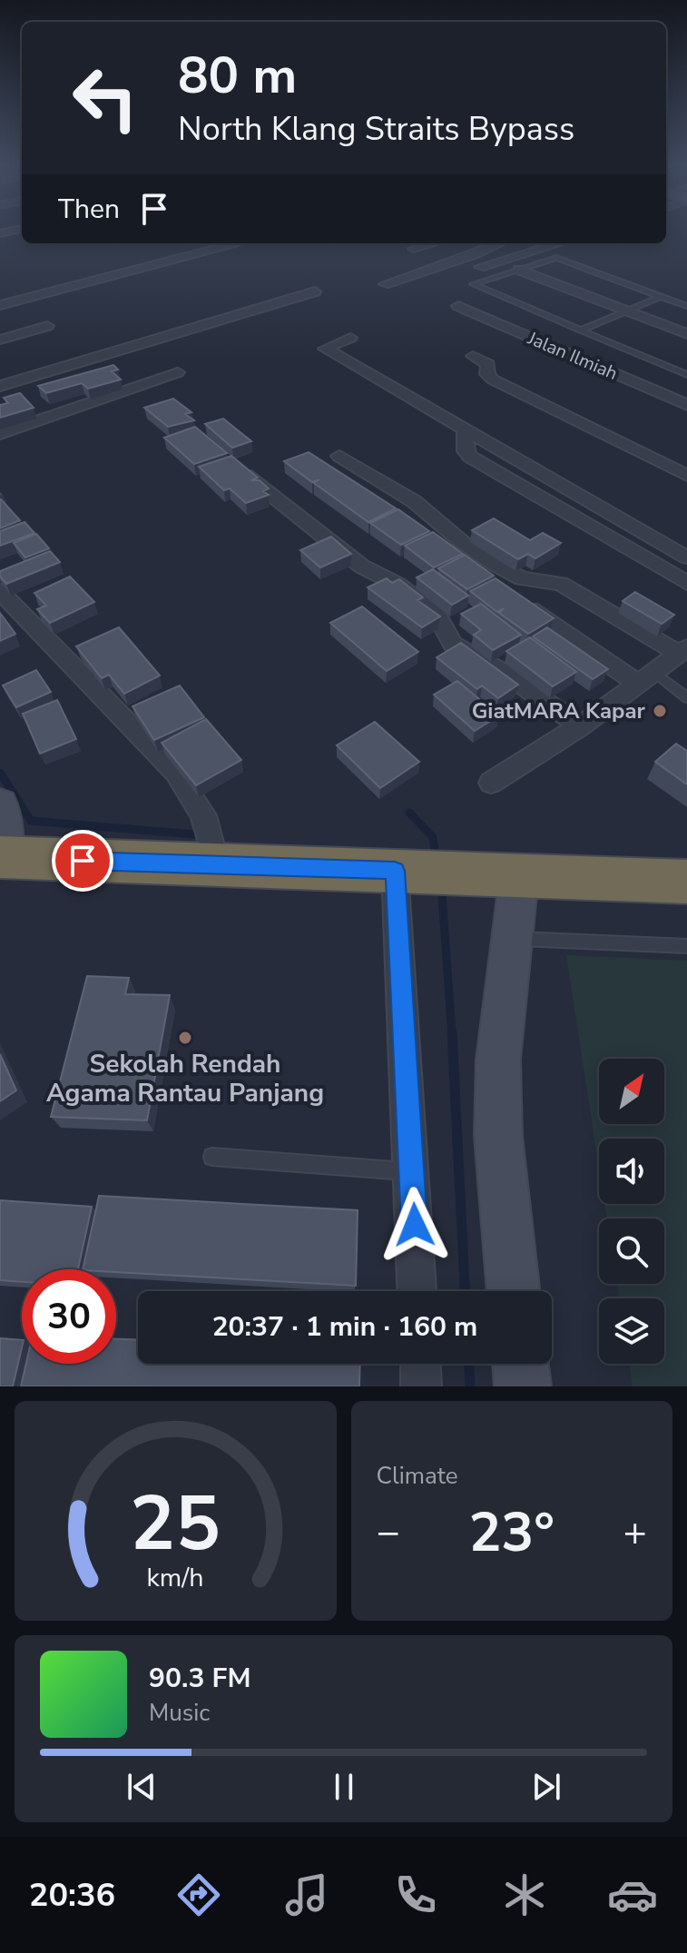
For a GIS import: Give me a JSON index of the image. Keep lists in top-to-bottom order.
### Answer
{
  "streets": {
    "street": ["Jalan Ilmiah"]
  },
  "places": ["GiatMARA Kapar", "Sekolah Rendah Agama Rantau Panjang"],
  "north": "top right",
  "page": {
    "turn": ["80 m", "North Klang Straits Bypass"],
    "then": "Then",
    "limit": "30",
    "trip": "20:37 · 1 min · 160 m",
    "tile": "Climate",
    "heat": ["−", "23°", "+"],
    "song": ["90.3 FM", "Music"],
    "tabs": "20:36",
    "gauge": ["25", "km/h"]
  }
}
